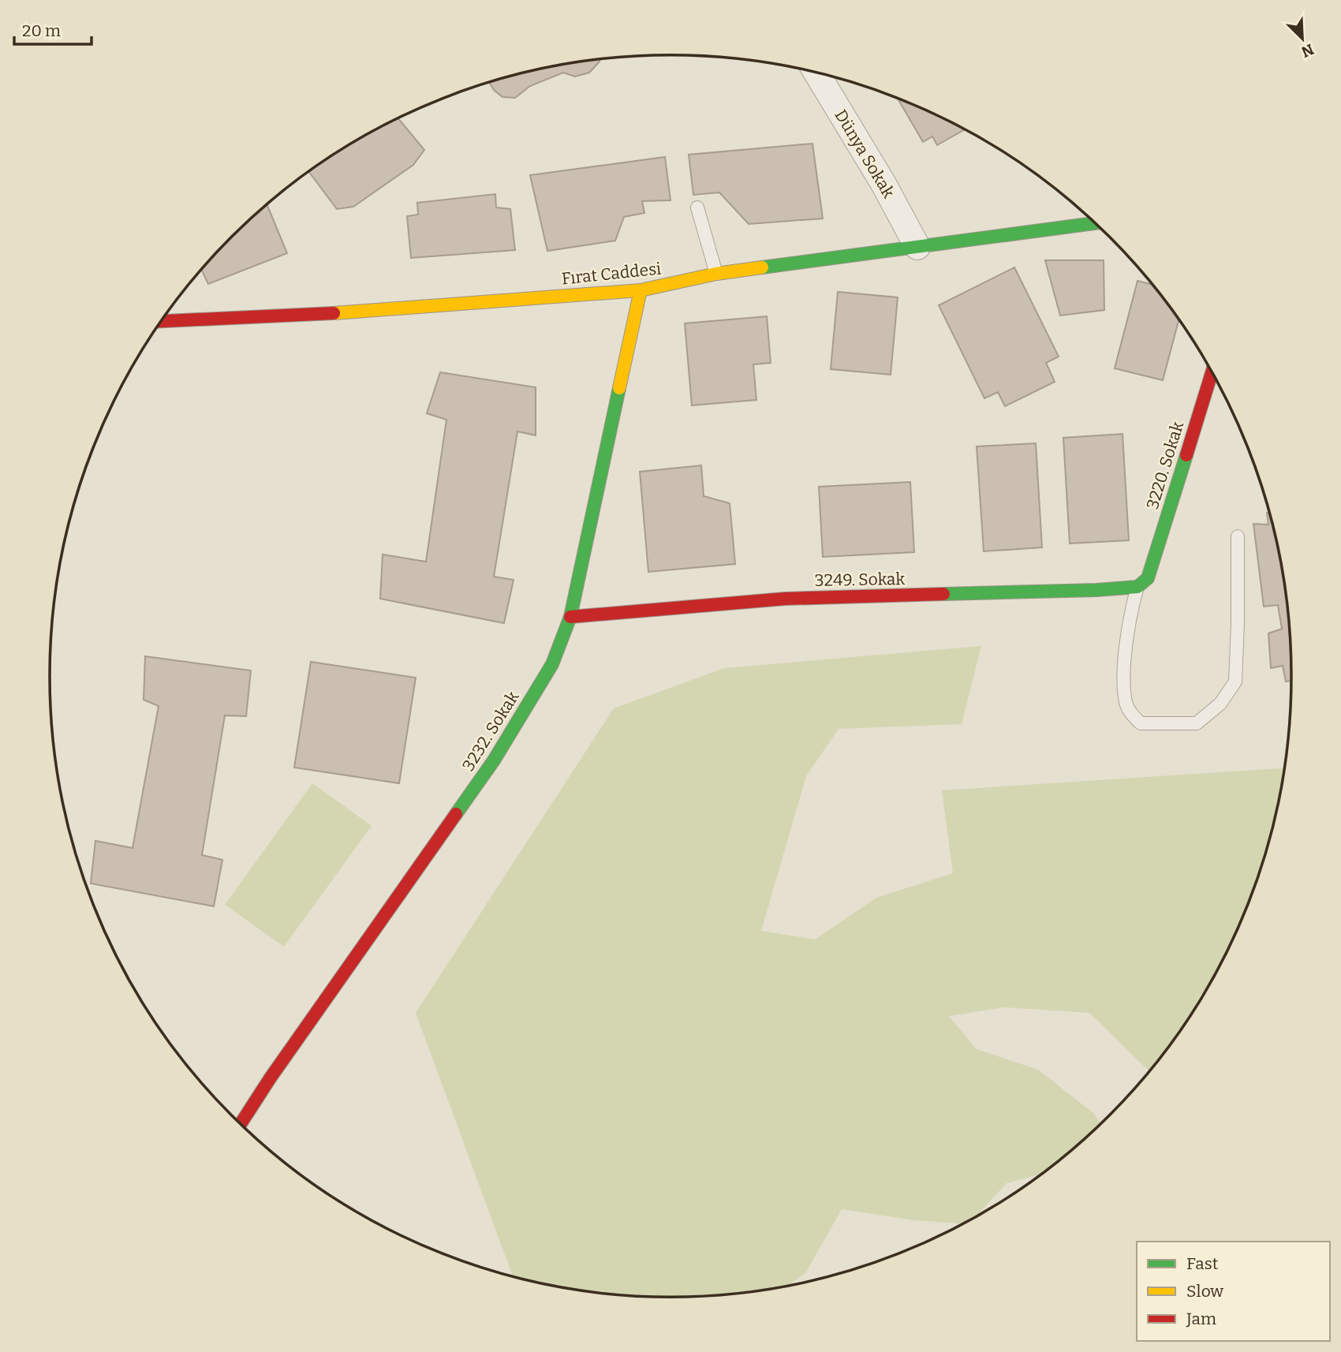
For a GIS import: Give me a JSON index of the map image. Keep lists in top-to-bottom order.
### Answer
{
  "streets": {
    "street": [
      "Dünya Sokak",
      "Fırat Caddesi",
      "3220. Sokak",
      "3249. Sokak",
      "3232. Sokak"
    ]
  },
  "crossings": [
    ["Dünya Sokak", "Fırat Caddesi"],
    ["Fırat Caddesi", "3232. Sokak"],
    ["3220. Sokak", "3249. Sokak"],
    ["3249. Sokak", "3232. Sokak"]
  ],
  "legend": ["Fast", "Slow", "Jam"],
  "scale_bar": "20 m",
  "north": "bottom right"
}
